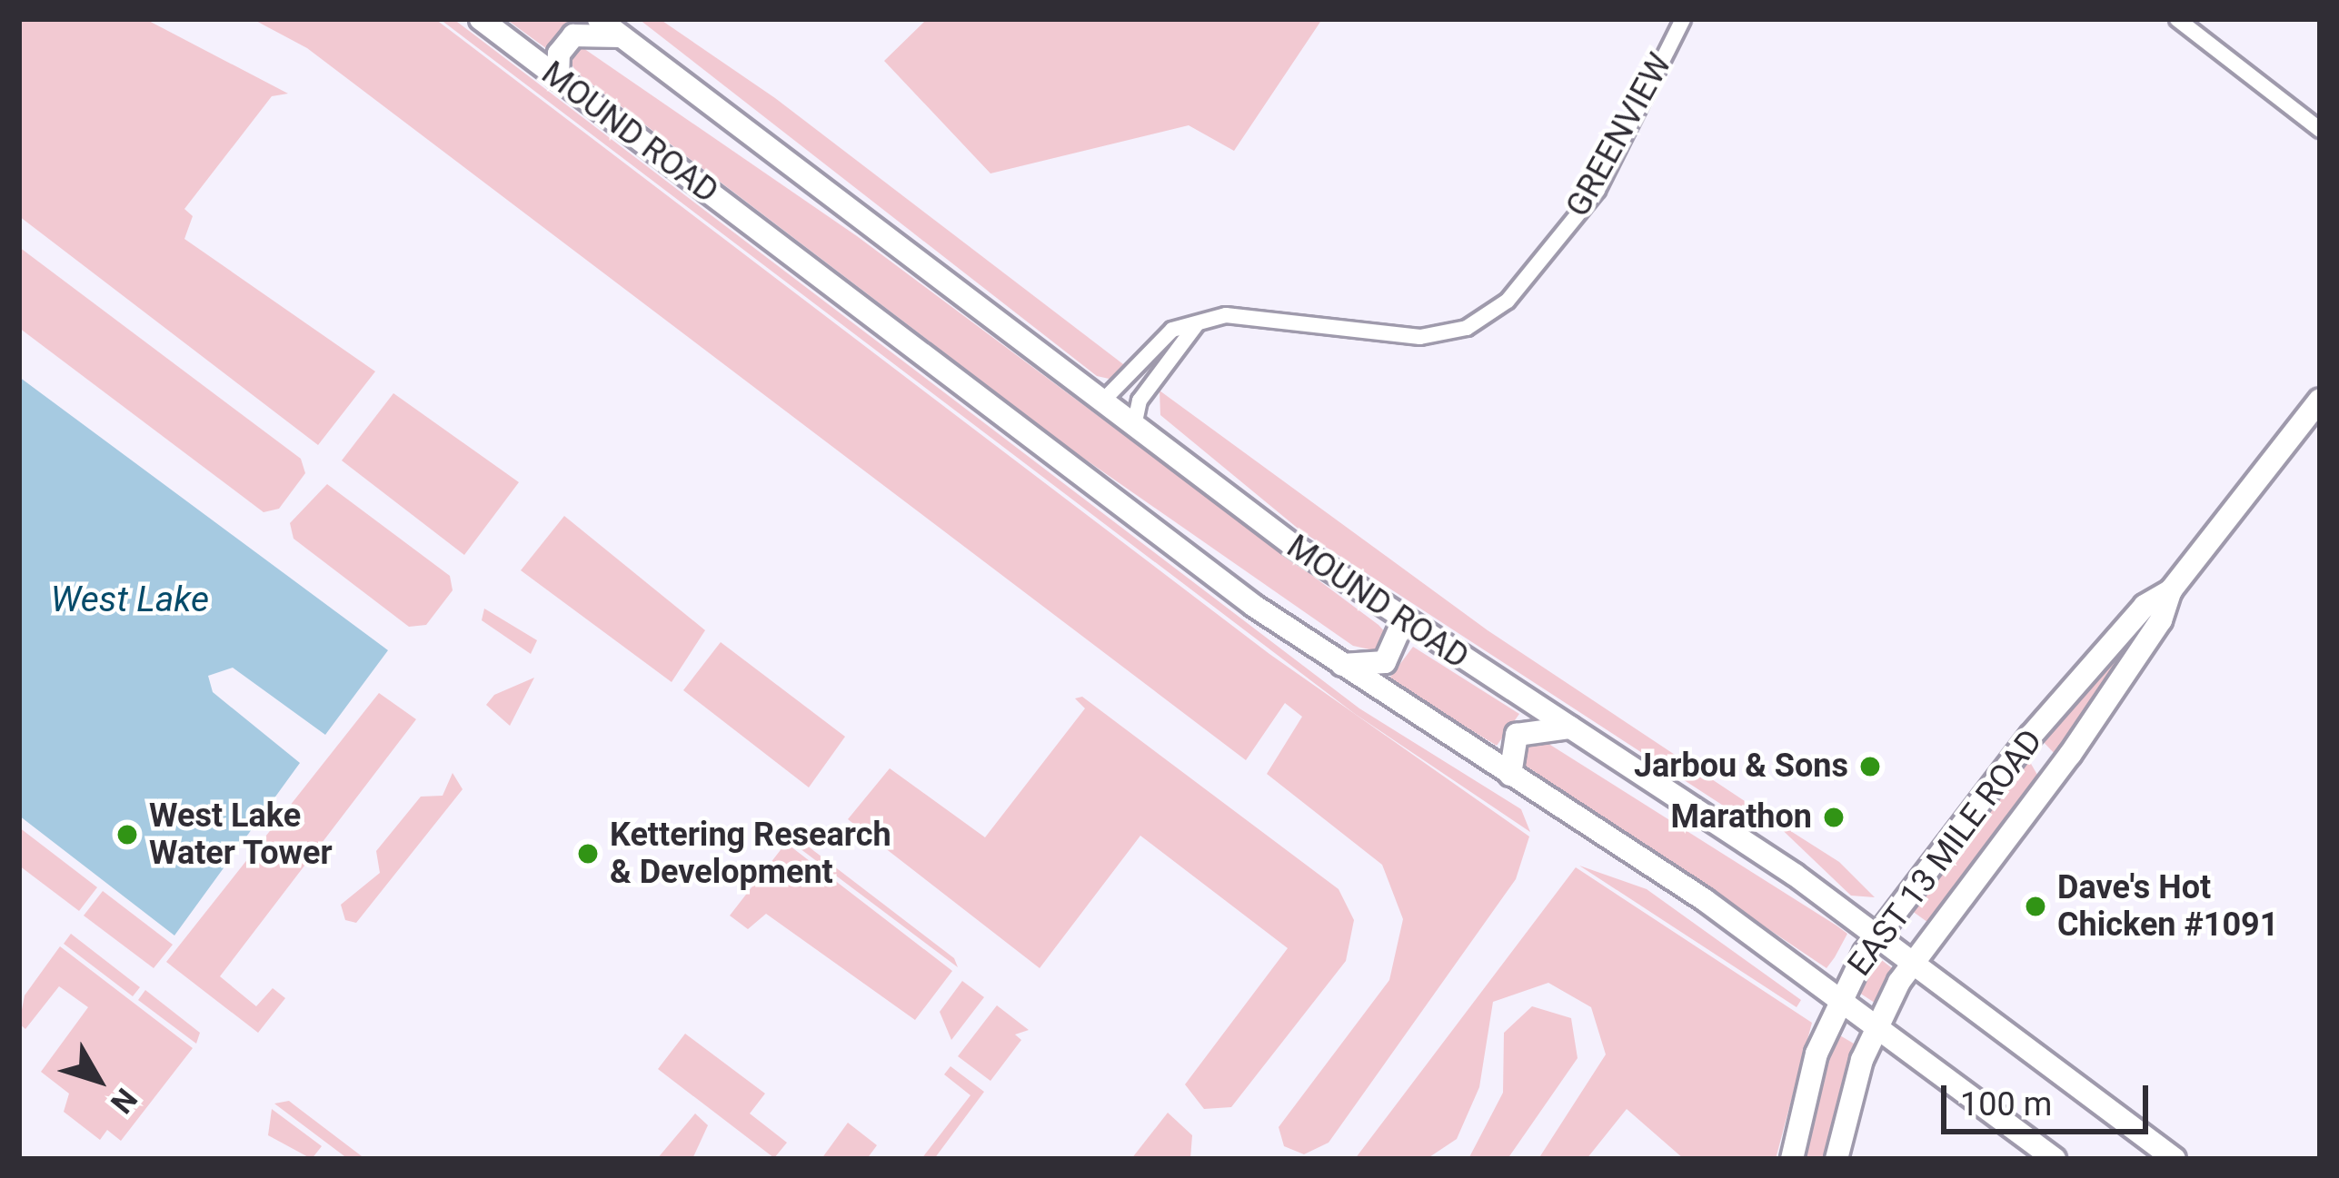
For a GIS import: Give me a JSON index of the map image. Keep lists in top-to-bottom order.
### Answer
{
  "streets": {
    "main road": ["MOUND ROAD", "EAST 13 MILE ROAD"],
    "street": ["GREENVIEW"]
  },
  "crossings": [
    ["MOUND ROAD", "GREENVIEW"],
    ["MOUND ROAD", "EAST 13 MILE ROAD"]
  ],
  "water": ["West Lake"],
  "places": [
    "Jarbou & Sons",
    "Marathon",
    "West Lake Water Tower",
    "Kettering Research & Development",
    "Dave's Hot Chicken #1091"
  ],
  "scale_bar": "100 m",
  "north": "bottom right"
}
